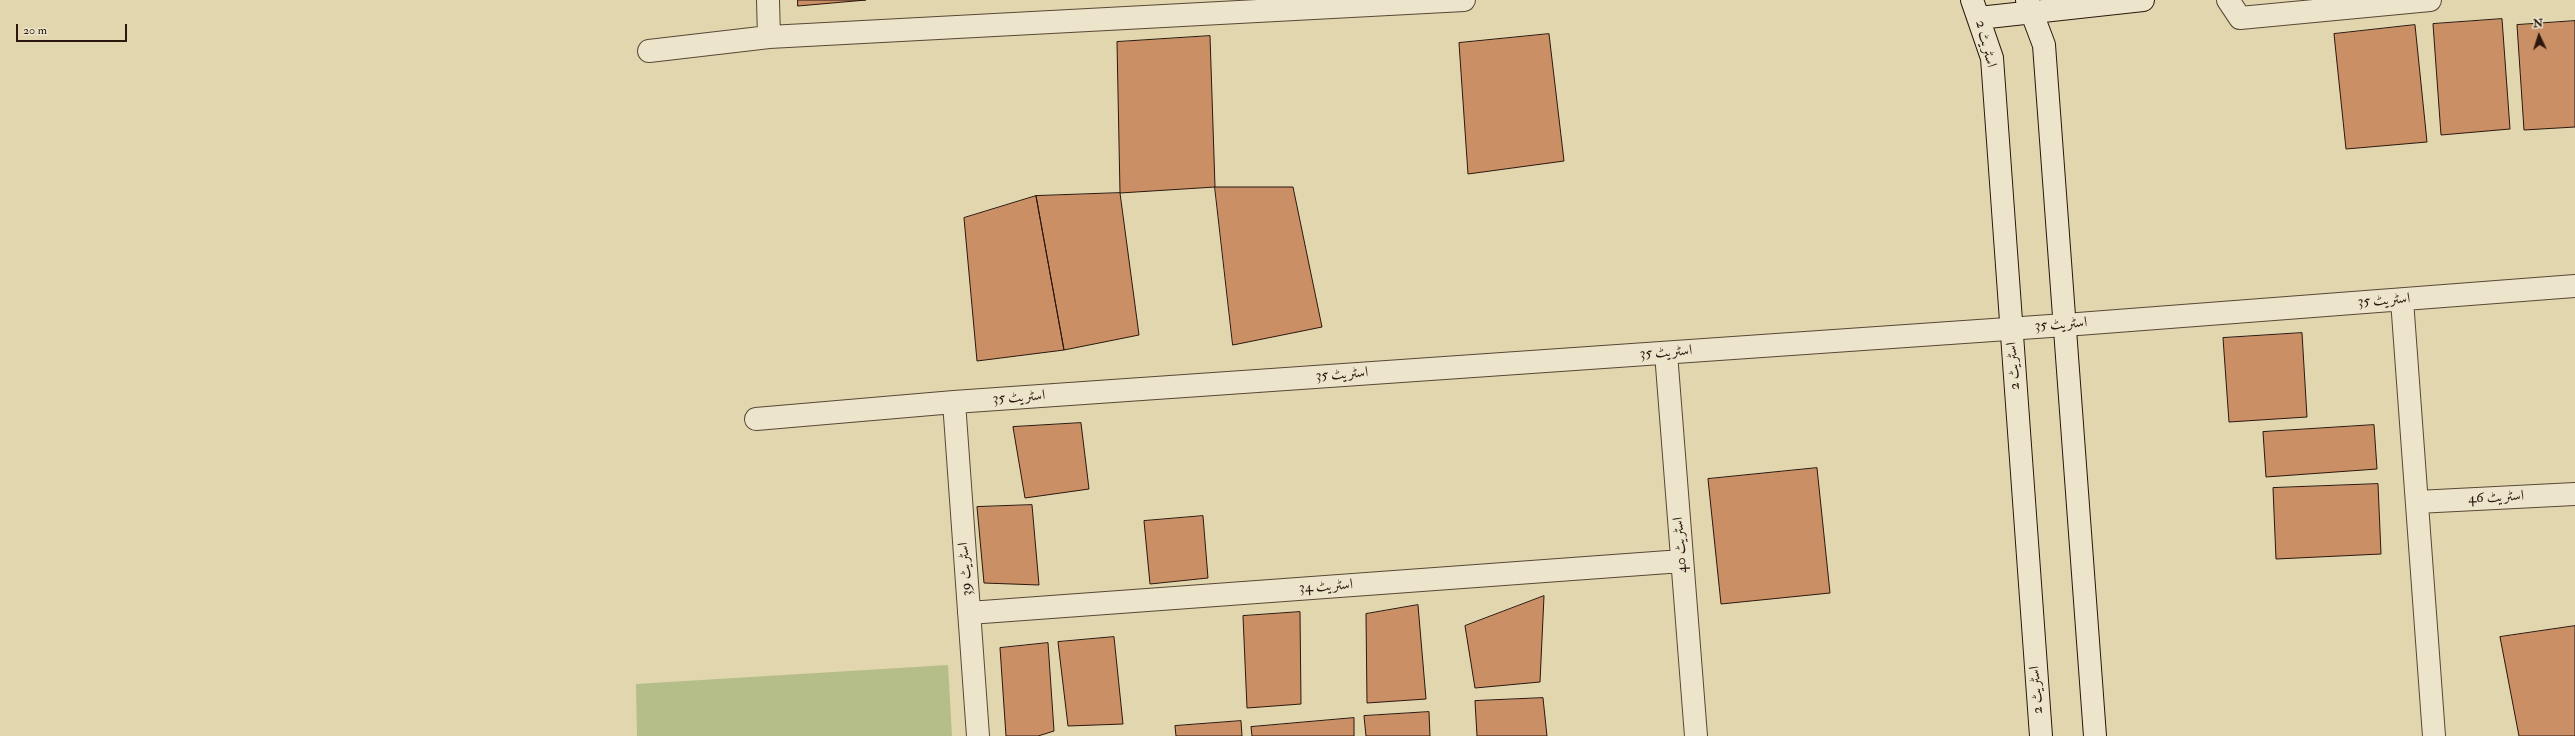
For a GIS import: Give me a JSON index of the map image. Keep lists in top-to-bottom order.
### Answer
{
  "streets": {
    "street": [
      "اسٹریٹ 2",
      "اسٹریٹ 35",
      "اسٹریٹ 46",
      "اسٹریٹ 40",
      "اسٹریٹ 39",
      "اسٹریٹ 34"
    ]
  },
  "crossings": [
    ["اسٹریٹ 2", "اسٹریٹ 35"],
    ["اسٹریٹ 35", "اسٹریٹ 40"],
    ["اسٹریٹ 35", "اسٹریٹ 39"],
    ["اسٹریٹ 40", "اسٹریٹ 34"],
    ["اسٹریٹ 39", "اسٹریٹ 34"]
  ],
  "scale_bar": "20 m",
  "north": "top"
}
